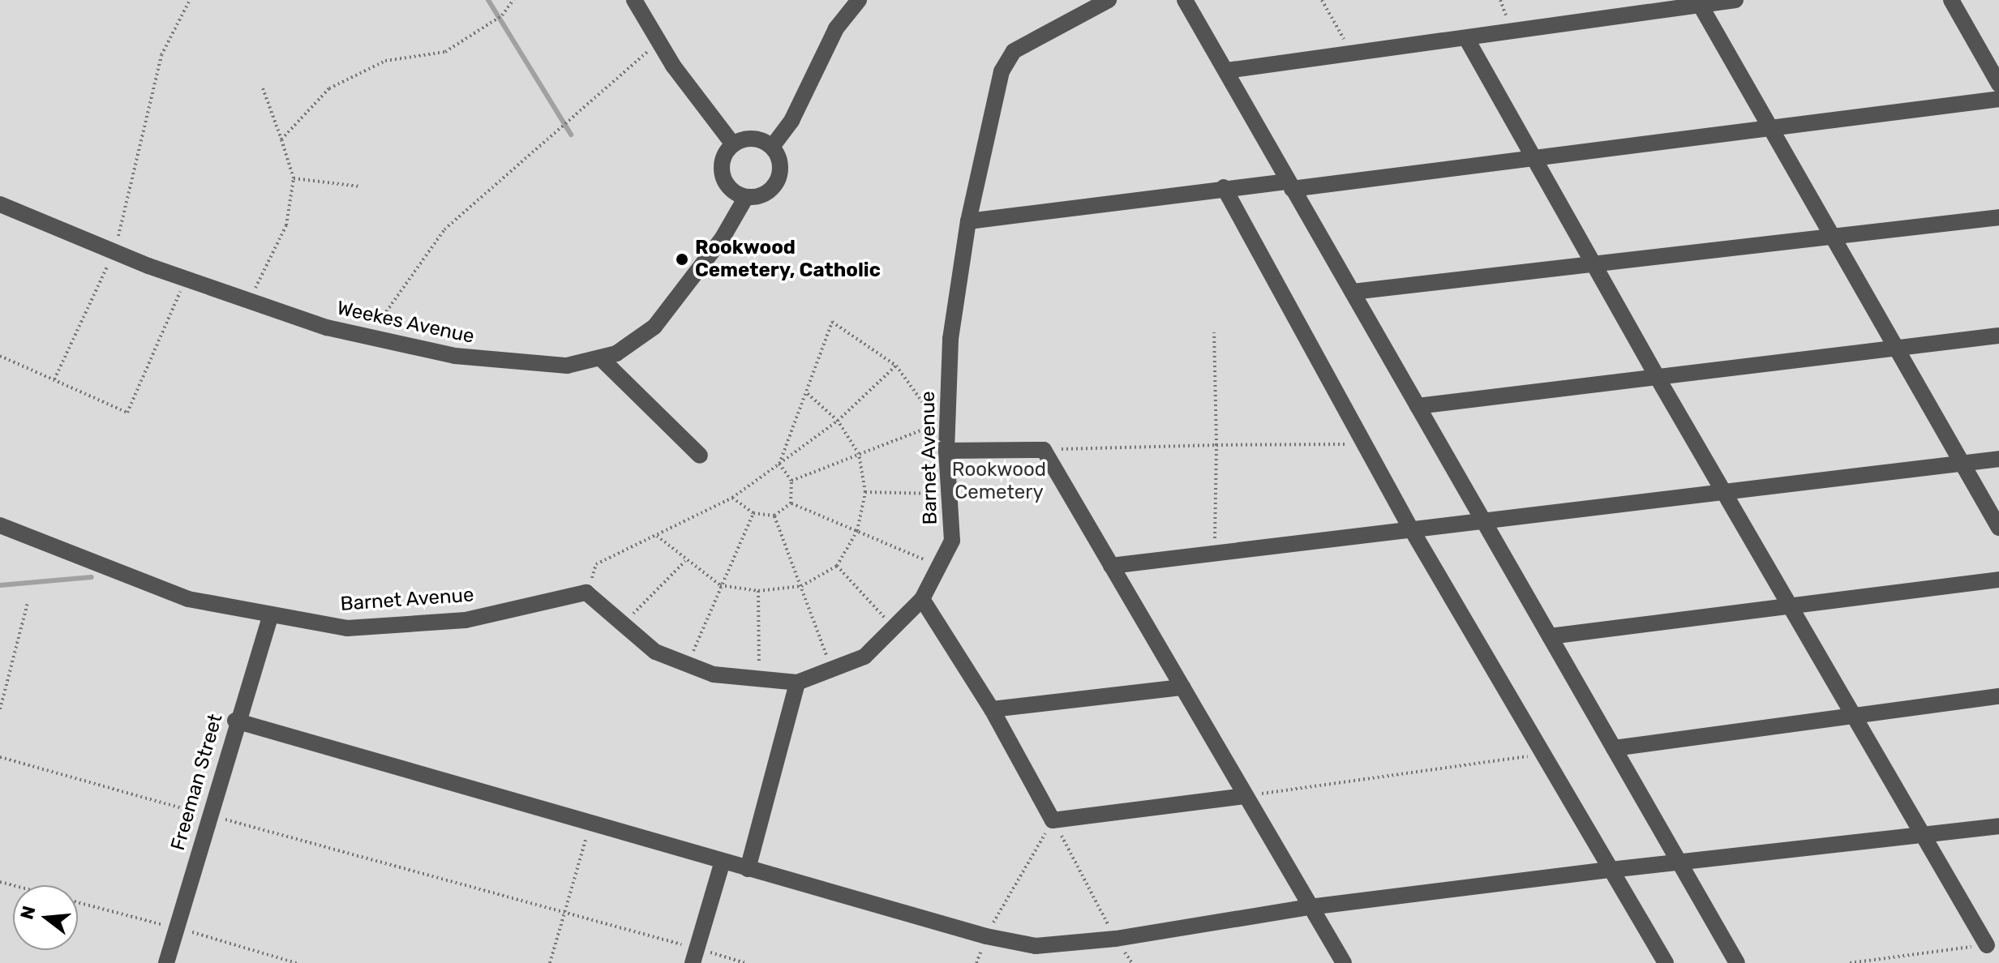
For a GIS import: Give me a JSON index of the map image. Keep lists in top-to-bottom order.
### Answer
{
  "streets": {
    "street": ["Weekes Avenue", "Barnet Avenue", "Freeman Street"]
  },
  "crossings": [
    ["Barnet Avenue", "Freeman Street"]
  ],
  "parks": ["Rookwood Cemetery"],
  "places": ["Rookwood Cemetery, Catholic"],
  "north": "left"
}
